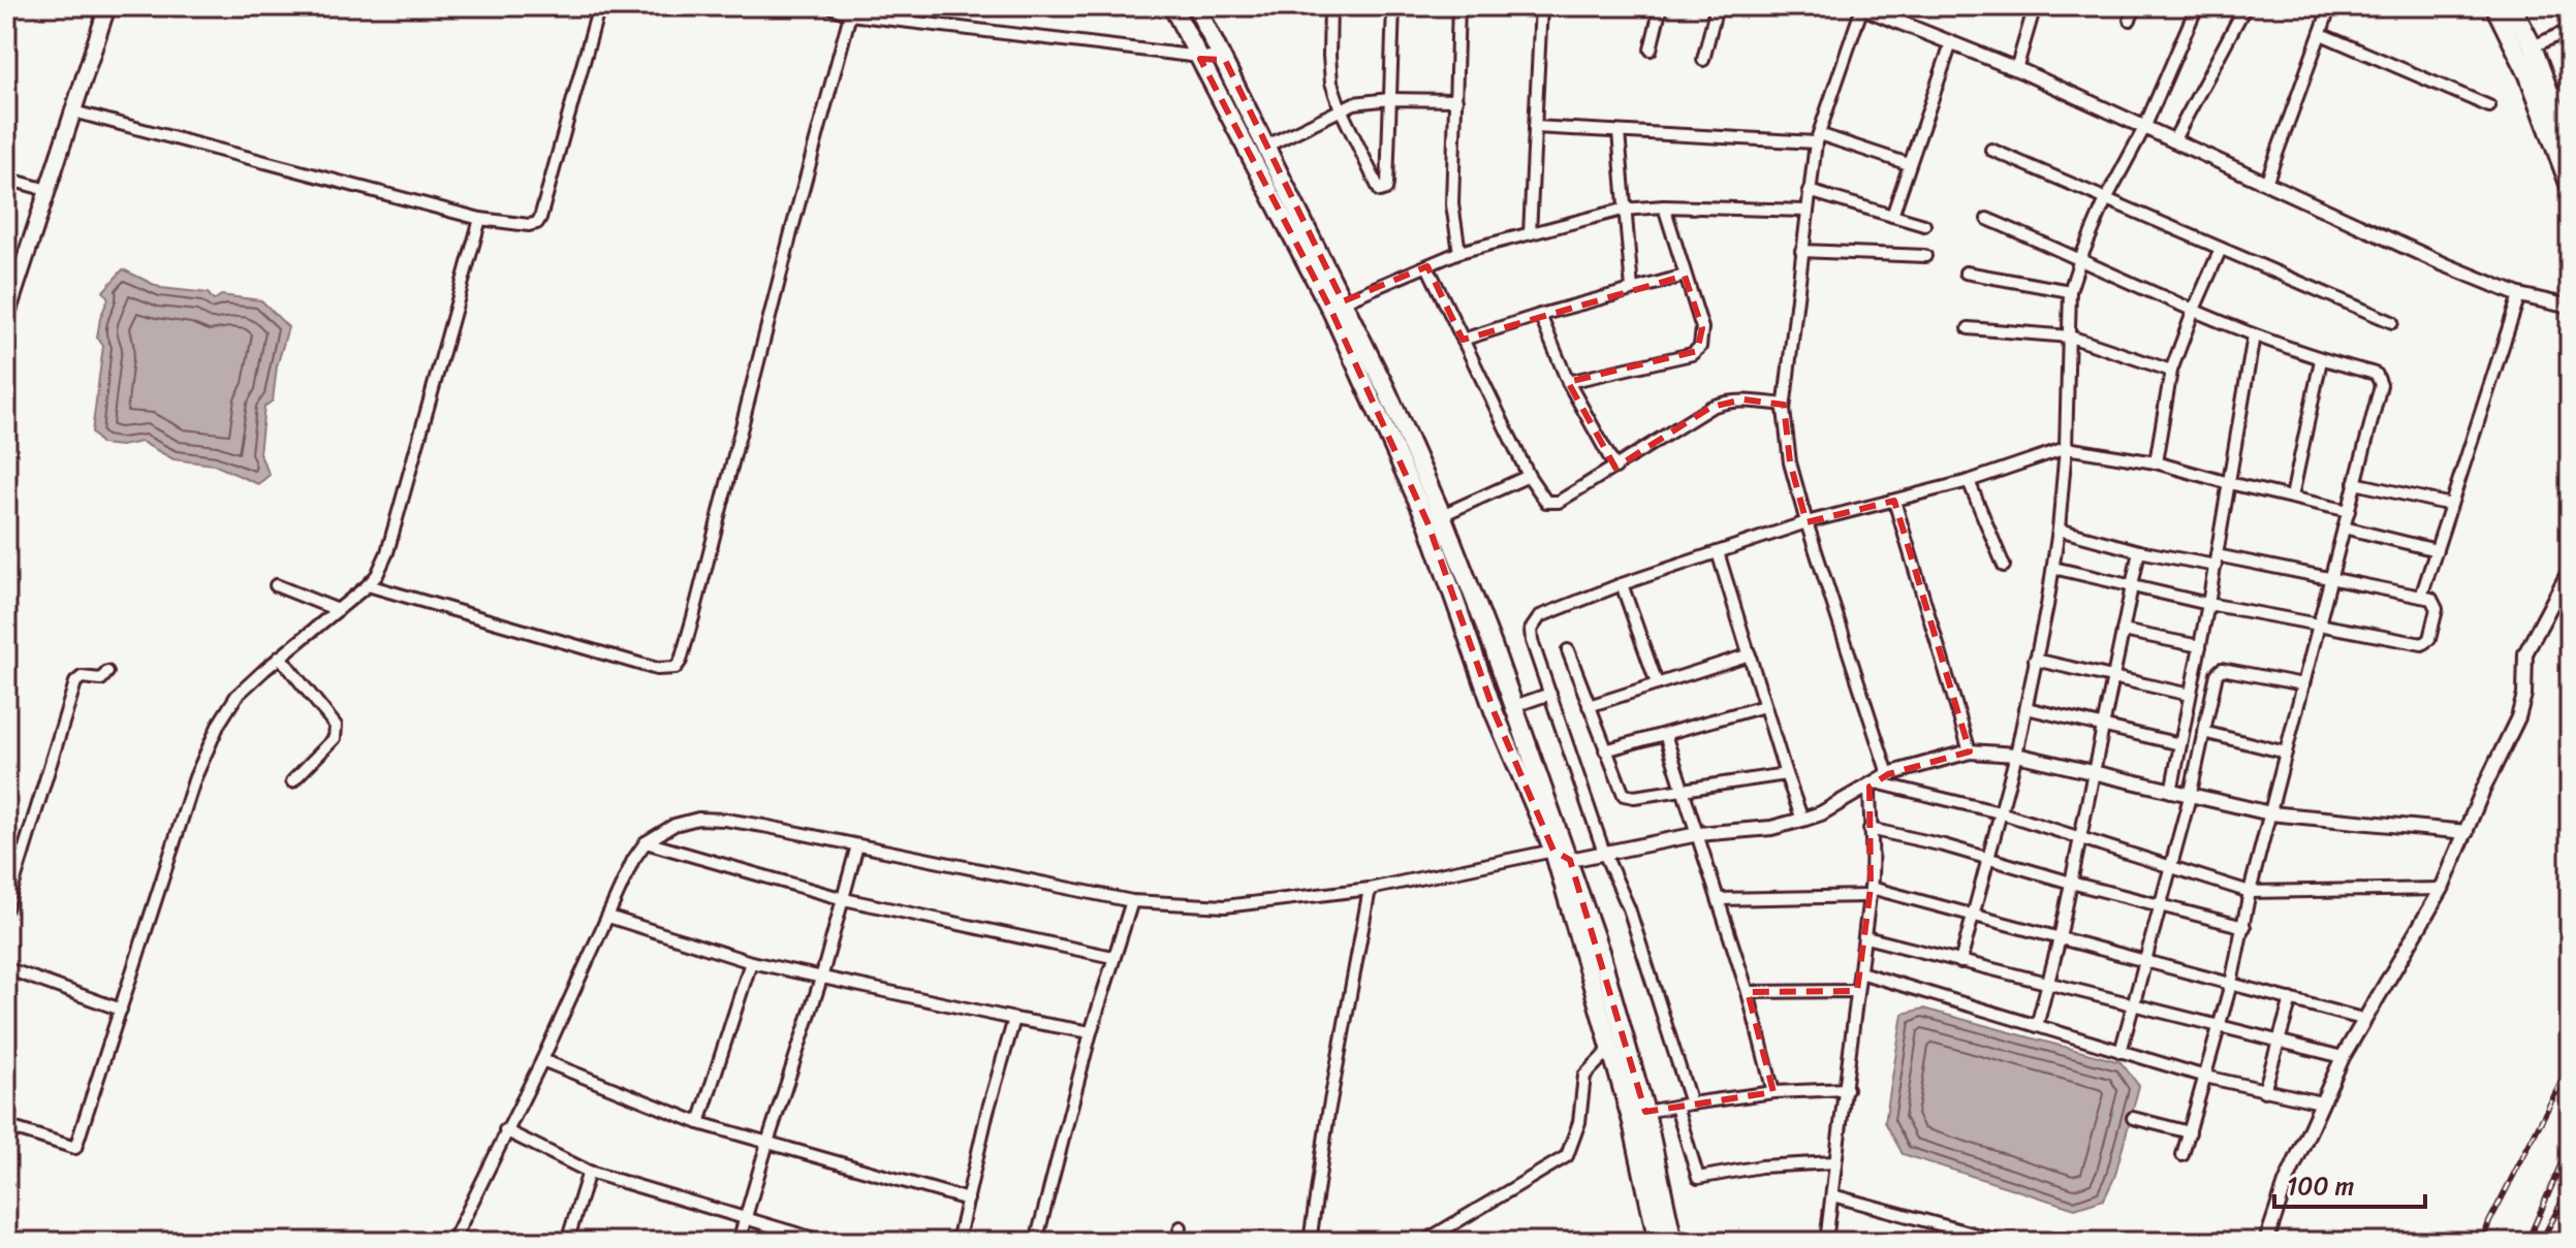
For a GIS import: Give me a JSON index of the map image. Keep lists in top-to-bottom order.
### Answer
{
  "scale_bar": "100 m"
}
